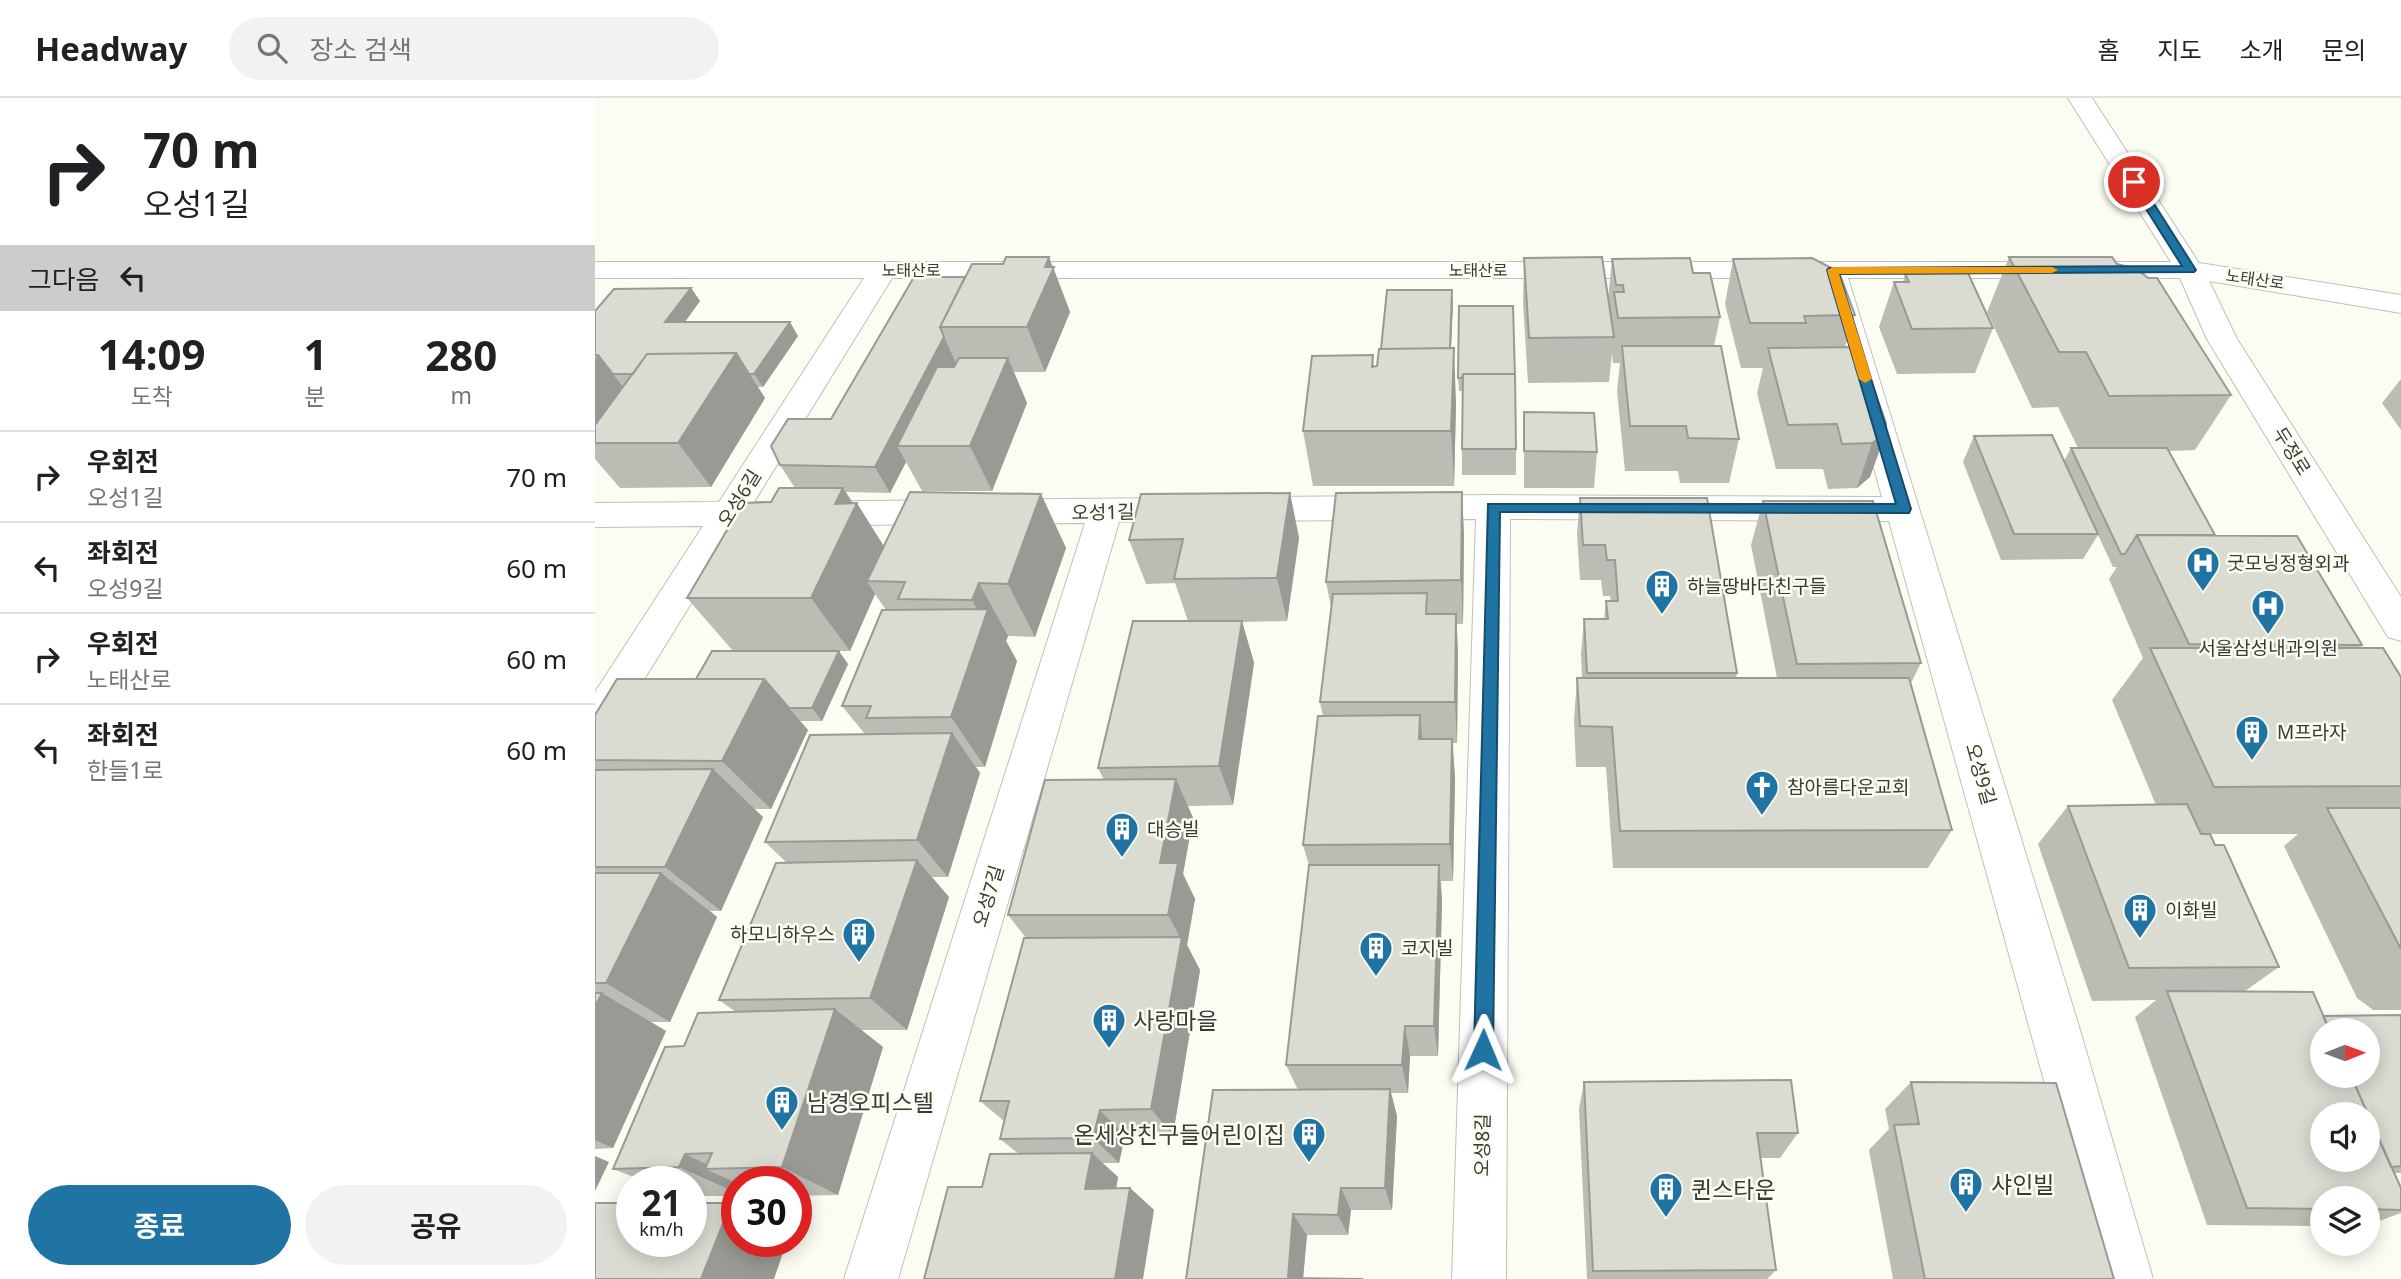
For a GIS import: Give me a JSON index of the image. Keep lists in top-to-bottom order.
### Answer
{
  "streets": {
    "street": [
      "노태산로",
      "두정로",
      "오성6길",
      "오성1길",
      "오성9길",
      "오성7길",
      "오성8길"
    ]
  },
  "crossings": [
    ["노태산로", "두정로"],
    ["노태산로", "오성6길"],
    ["노태산로", "오성9길"],
    ["오성6길", "오성1길"],
    ["오성1길", "오성9길"],
    ["오성1길", "오성7길"],
    ["오성1길", "오성8길"]
  ],
  "places": {
    "hospital": ["굿모닝정형외과", "서울삼성내과의원"],
    "building": [
      "하늘땅바다친구들",
      "M프라자",
      "대승빌",
      "이화빌",
      "하모니하우스",
      "코지빌",
      "사랑마을",
      "남경오피스텔",
      "온세상친구들어린이집",
      "샤인빌",
      "퀸스타운"
    ],
    "church": ["참아름다운교회"]
  },
  "north": "right",
  "page": {
    "header": "Headway",
    "search": "장소 검색",
    "nav": [
      "홈",
      "지도",
      "소개",
      "문의"
    ],
    "turn": ["70 m", "오성1길"],
    "then": "그다음",
    "eta": [
      "14:09",
      "도착",
      "1",
      "분",
      "280",
      "m"
    ],
    "list": [
      {
        "name": "우회전",
        "note": "오성1길",
        "value": "70 m"
      },
      {
        "name": "좌회전",
        "note": "오성9길",
        "value": "60 m"
      },
      {
        "name": "우회전",
        "note": "노태산로",
        "value": "60 m"
      },
      {
        "name": "좌회전",
        "note": "한들1로",
        "value": "60 m"
      }
    ],
    "speed": "21 km/h",
    "limit": "30",
    "buttons": ["종료", "공유"]
  }
}
